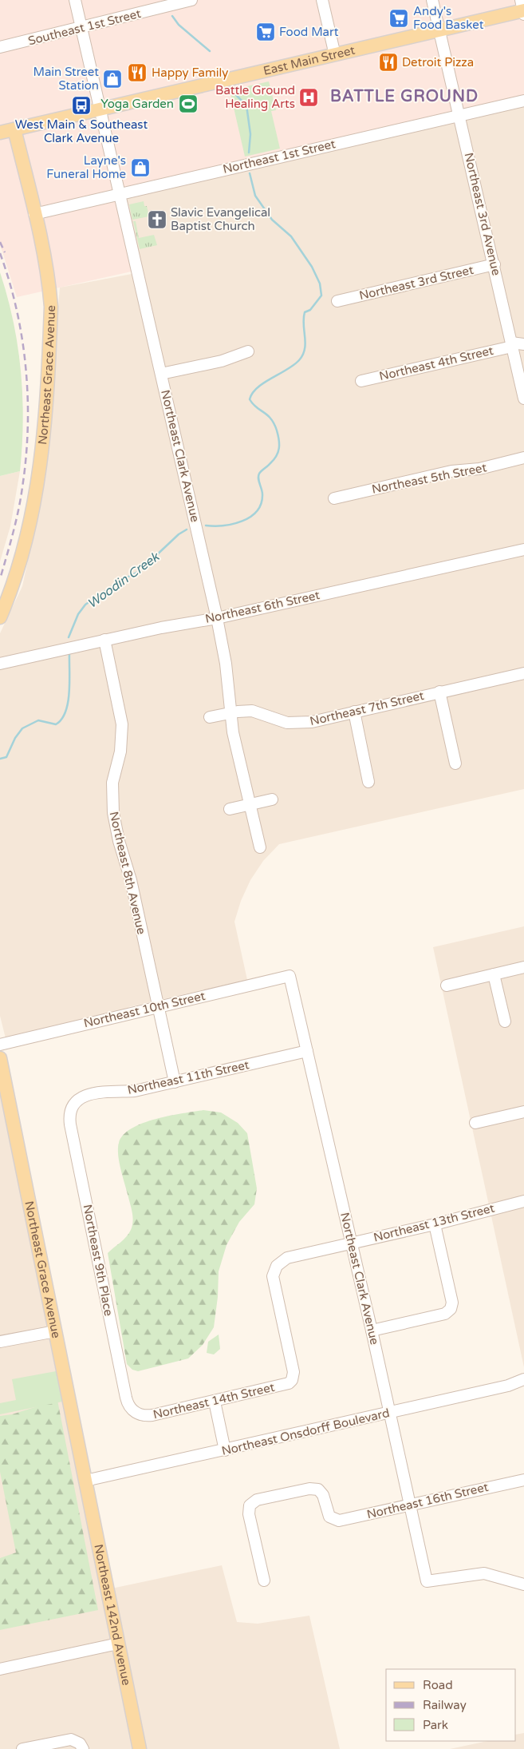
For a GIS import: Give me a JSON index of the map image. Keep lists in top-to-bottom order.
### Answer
{
  "streets": {
    "main road": ["East Main Street", "Northeast Grace Avenue", "Northeast 142nd Avenue"],
    "street": [
      "Southeast 1st Street",
      "Northeast 1st Street",
      "Northeast 3rd Avenue",
      "Northeast 3rd Street",
      "Northeast 4th Street",
      "Northeast Clark Avenue",
      "Northeast 5th Street",
      "Northeast 6th Street",
      "Northeast 7th Street",
      "Northeast 8th Avenue",
      "Northeast 10th Street",
      "Northeast 11th Street",
      "Northeast 13th Street",
      "Northeast 9th Place",
      "Northeast 14th Street",
      "Northeast Onsdorff Boulevard",
      "Northeast 16th Street"
    ]
  },
  "crossings": [
    ["Southeast 1st Street", "Northeast Clark Avenue"],
    ["East Main Street", "Northeast 3rd Avenue"],
    ["East Main Street", "Northeast Grace Avenue"],
    ["East Main Street", "Northeast Clark Avenue"],
    ["Northeast 1st Street", "Northeast 3rd Avenue"],
    ["Northeast 1st Street", "Northeast Grace Avenue"],
    ["Northeast 1st Street", "Northeast Clark Avenue"],
    ["Northeast 3rd Avenue", "Northeast 3rd Street"],
    ["Northeast 3rd Avenue", "Northeast 4th Street"],
    ["Northeast Grace Avenue", "Northeast Onsdorff Boulevard"],
    ["Northeast Grace Avenue", "Northeast 142nd Avenue"],
    ["Northeast Clark Avenue", "Northeast 6th Street"],
    ["Northeast Clark Avenue", "Northeast 7th Street"],
    ["Northeast Clark Avenue", "Northeast 10th Street"],
    ["Northeast Clark Avenue", "Northeast 11th Street"],
    ["Northeast Clark Avenue", "Northeast 13th Street"],
    ["Northeast Clark Avenue", "Northeast Onsdorff Boulevard"],
    ["Northeast Clark Avenue", "Northeast 16th Street"],
    ["Northeast 6th Street", "Northeast 8th Avenue"],
    ["Northeast 8th Avenue", "Northeast 10th Street"],
    ["Northeast 8th Avenue", "Northeast 11th Street"],
    ["Northeast 11th Street", "Northeast 9th Place"],
    ["Northeast 13th Street", "Northeast 14th Street"],
    ["Northeast 9th Place", "Northeast 14th Street"],
    ["Northeast Onsdorff Boulevard", "Northeast 142nd Avenue"]
  ],
  "districts": ["BATTLE GROUND"],
  "water": ["Woodin Creek"],
  "places": {
    "supermarket": ["Andy's Food Basket", "Food Mart"],
    "restaurant": ["Detroit Pizza", "Happy Family"],
    "shop": ["Main Street Station", "Layne's Funeral Home"],
    "hospital": ["Battle Ground Healing Arts"],
    "sports": ["Yoga Garden"],
    "bus stop": ["West Main & Southeast Clark Avenue"],
    "church": ["Slavic Evangelical Baptist Church"]
  },
  "legend": ["Road", "Railway", "Park"]
}
